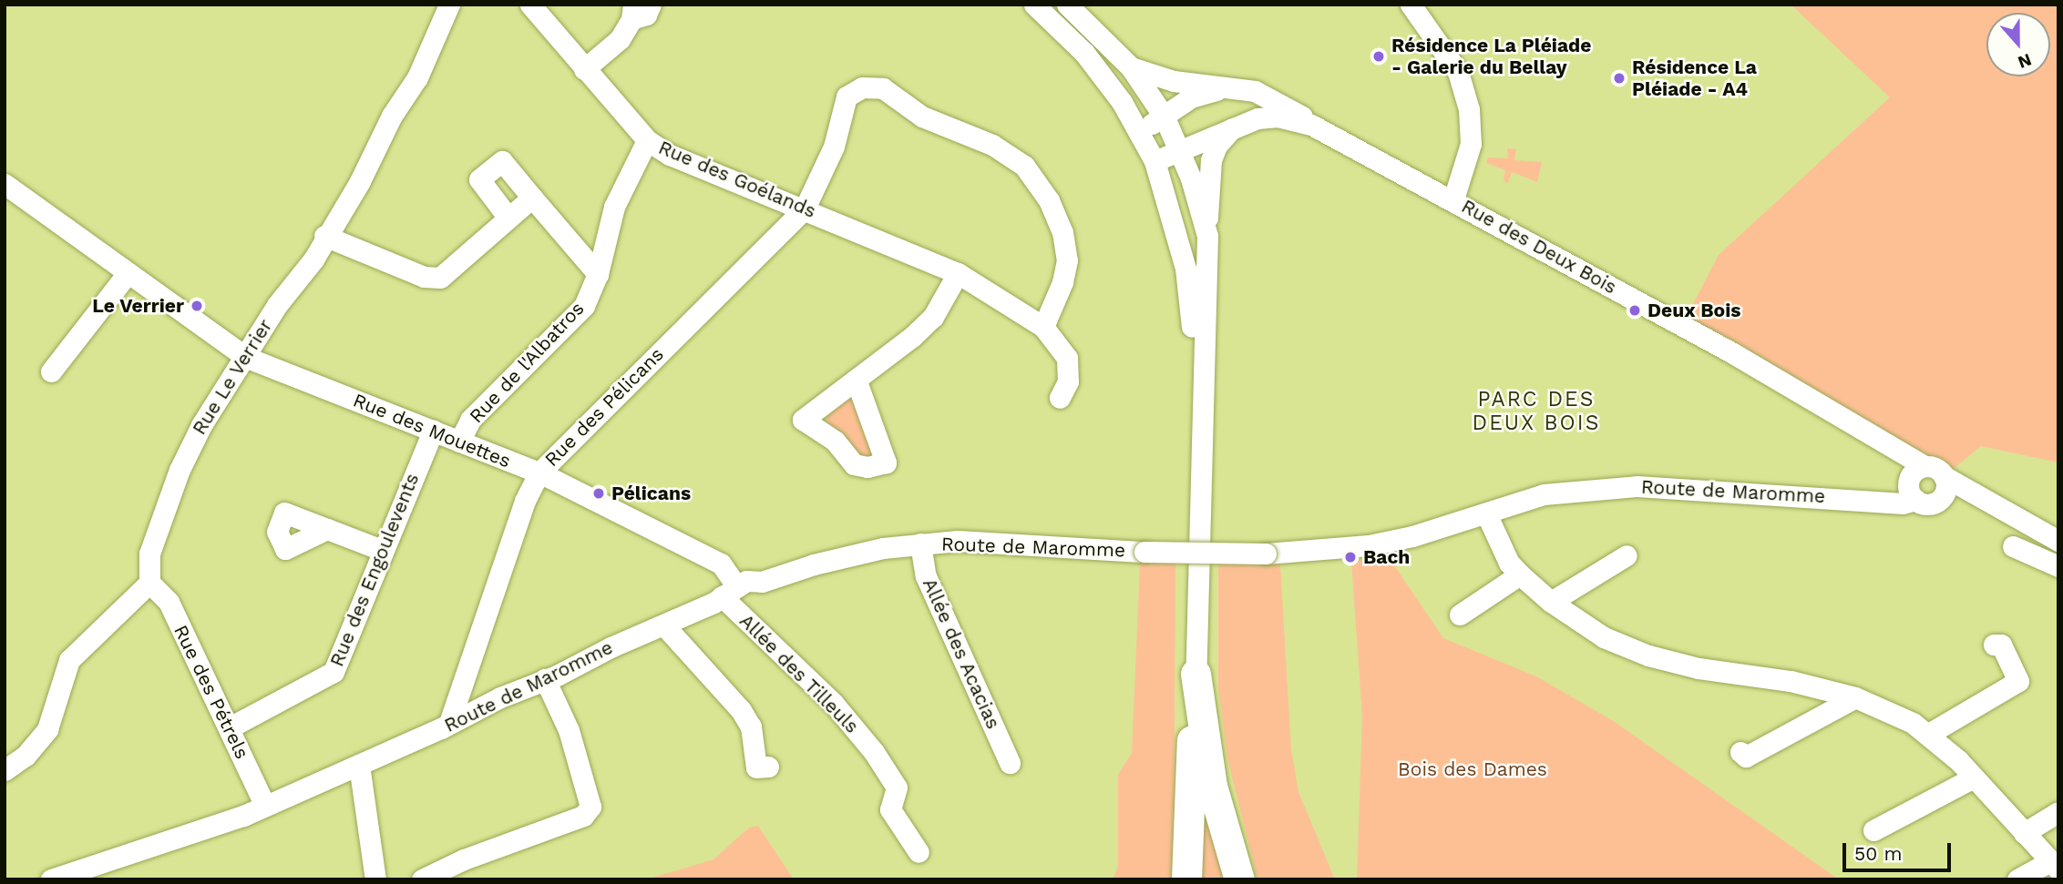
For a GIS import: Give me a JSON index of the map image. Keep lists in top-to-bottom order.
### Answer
{
  "streets": {
    "street": [
      "Rue des Goélands",
      "Rue des Deux Bois",
      "Rue de l'Albatros",
      "Rue Le Verrier",
      "Rue des Pélicans",
      "Rue des Mouettes",
      "Route de Maromme",
      "Rue des Engoulevents",
      "Allée des Acacias",
      "Allée des Tilleuls",
      "Rue des Pétrels"
    ]
  },
  "crossings": [
    ["Rue des Goélands", "Rue de l'Albatros"],
    ["Rue des Goélands", "Rue des Pélicans"],
    ["Rue des Deux Bois", "Route de Maromme"],
    ["Rue de l'Albatros", "Rue des Mouettes"],
    ["Rue Le Verrier", "Rue des Mouettes"],
    ["Rue Le Verrier", "Rue des Pétrels"],
    ["Rue des Pélicans", "Rue des Mouettes"],
    ["Rue des Pélicans", "Route de Maromme"],
    ["Rue des Mouettes", "Route de Maromme"],
    ["Rue des Mouettes", "Rue des Engoulevents"],
    ["Rue des Mouettes", "Allée des Tilleuls"],
    ["Route de Maromme", "Allée des Acacias"],
    ["Route de Maromme", "Allée des Tilleuls"],
    ["Route de Maromme", "Rue des Pétrels"],
    ["Rue des Engoulevents", "Rue des Pétrels"]
  ],
  "districts": ["PARC DES DEUX BOIS"],
  "parks": ["Bois des Dames"],
  "places": [
    "Résidence La Pléiade - Galerie du Bellay",
    "Résidence La Pléiade - A4",
    "Le Verrier",
    "Deux Bois",
    "Pélicans",
    "Bach"
  ],
  "scale_bar": "50 m",
  "north": "bottom"
}
